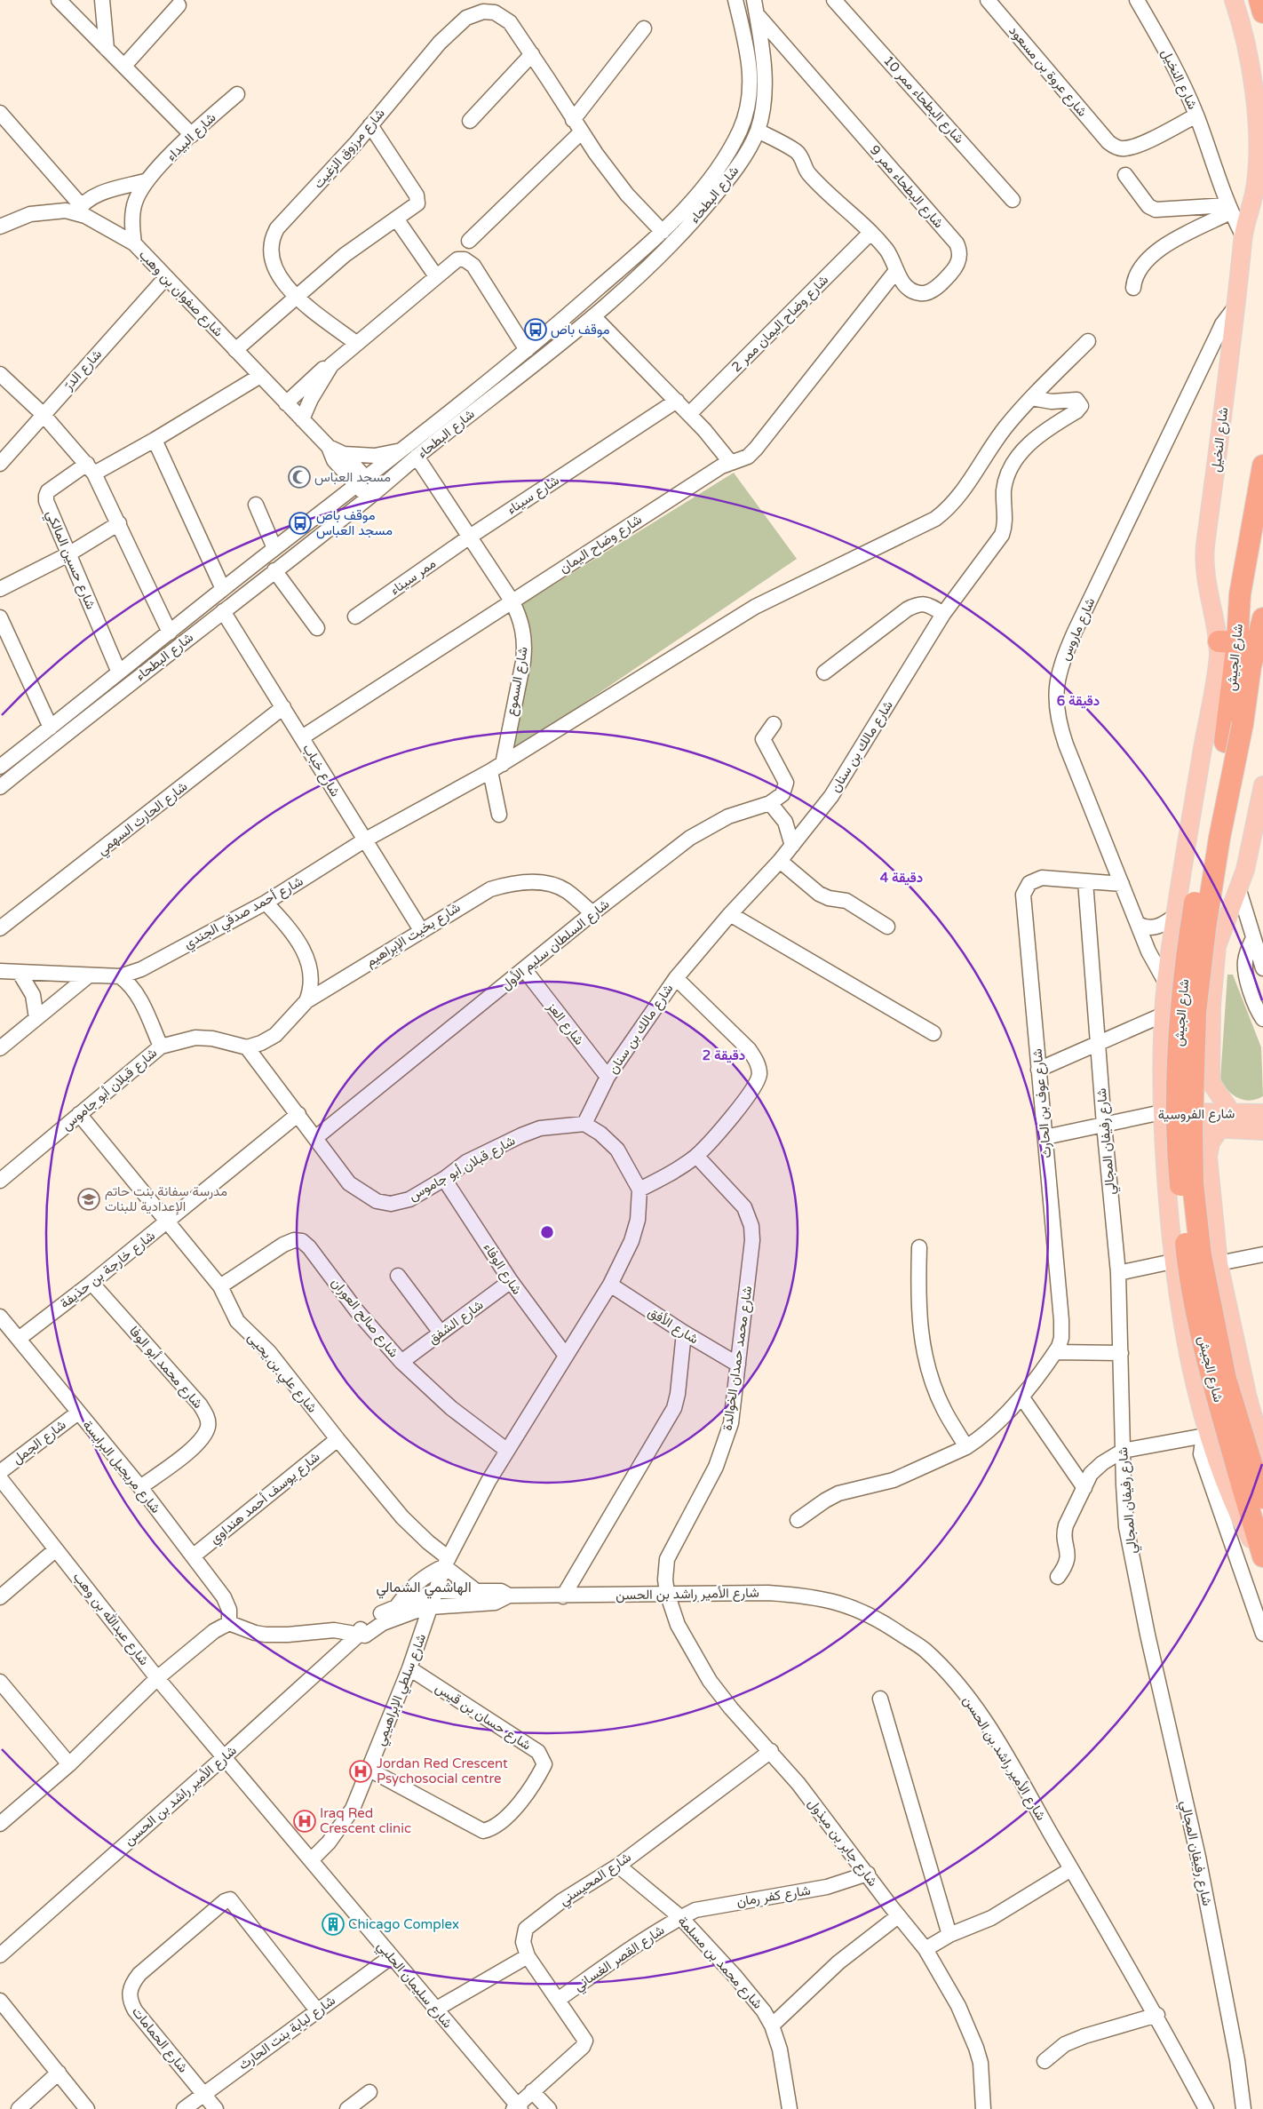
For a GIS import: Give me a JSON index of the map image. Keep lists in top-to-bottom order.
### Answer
{
  "streets": {
    "highway": ["شارع الجيش"],
    "main road": ["شارع النخيل", "شارع الفروسية"],
    "street": [
      "شارع عروة بن مسعود",
      "شارع البطحاء ممر 10",
      "شارع البيداء",
      "شارع مرزوق الزغيت",
      "شارع البطحاء ممر 9",
      "شارع البطحاء",
      "شارع صفوان بن وهب",
      "شارع وضاح اليمان ممر 2",
      "شارع الدرّ",
      "شارع سيناء",
      "شارع وضاح اليمان",
      "شارع حسين المالكي",
      "ممر سيناء",
      "شارع ماروس",
      "شارع السموع",
      "شارع مالك بن سنان",
      "شارع خباب",
      "شارع الحارث السهمي",
      "شارع أحمد صدقي الجندي",
      "شارع بخيت الإبراهيم",
      "شارع السلطان سليم الأول",
      "شارع العز",
      "شارع قبلان أبو جاموس",
      "شارع عوف بن الحارث",
      "شارع رفيفان المجالي",
      "شارع الوفاء",
      "شارع خارجة بن حذيفة",
      "شارع صالح العوران",
      "شارع الشفق",
      "شارع الأفق",
      "شارع محمد حمدان الخوالدة",
      "شارع محمد أبو الوفا",
      "شارع علي بن يحيى",
      "شارع الجمل",
      "شارع مريحيل البرايسة",
      "شارع يوسف أحمد هنداوي",
      "شارع الأمير راشد بن الحسن",
      "شارع عبدالله بن وهب",
      "شارع سلطي الإبراهيمي",
      "شارع حسان بن قيس",
      "شارع جابر بن مبذول",
      "شارع المحيسني",
      "شارع كفر رمان",
      "شارع القصر الغساني",
      "شارع محمد بن مسلمة",
      "شارع سليمان الحلبي",
      "شارع لبابة بنت الحارث",
      "شارع الحمامات"
    ]
  },
  "crossings": [
    ["شارع عروة بن مسعود", "شارع النخيل"],
    ["شارع النخيل", "شارع ماروس"],
    ["شارع النخيل", "شارع الجيش"],
    ["شارع النخيل", "شارع الفروسية"],
    ["شارع البيداء", "شارع صفوان بن وهب"],
    ["شارع مرزوق الزغيت", "شارع البطحاء"],
    ["شارع البطحاء ممر 9", "شارع البطحاء"],
    ["شارع البطحاء ممر 9", "شارع وضاح اليمان ممر 2"],
    ["شارع البطحاء ممر 9", "شارع وضاح اليمان"],
    ["شارع البطحاء", "شارع صفوان بن وهب"],
    ["شارع البطحاء", "شارع حسين المالكي"],
    ["شارع البطحاء", "شارع خباب"],
    ["شارع صفوان بن وهب", "شارع الدرّ"],
    ["شارع صفوان بن وهب", "شارع حسين المالكي"],
    ["شارع سيناء", "ممر سيناء"],
    ["شارع سيناء", "شارع السموع"],
    ["شارع وضاح اليمان", "شارع السموع"],
    ["شارع وضاح اليمان", "شارع خباب"],
    ["ممر سيناء", "شارع السموع"],
    ["شارع ماروس", "شارع عوف بن الحارث"],
    ["شارع مالك بن سنان", "شارع العز"],
    ["شارع مالك بن سنان", "شارع قبلان أبو جاموس"],
    ["شارع خباب", "شارع الحارث السهمي"],
    ["شارع خباب", "شارع أحمد صدقي الجندي"],
    ["شارع خباب", "شارع بخيت الإبراهيم"],
    ["شارع بخيت الإبراهيم", "شارع السلطان سليم الأول"],
    ["شارع بخيت الإبراهيم", "شارع قبلان أبو جاموس"],
    ["شارع السلطان سليم الأول", "شارع العز"],
    ["شارع السلطان سليم الأول", "شارع قبلان أبو جاموس"],
    ["شارع قبلان أبو جاموس", "شارع الوفاء"],
    ["شارع قبلان أبو جاموس", "شارع خارجة بن حذيفة"],
    ["شارع قبلان أبو جاموس", "شارع علي بن يحيى"],
    ["شارع عوف بن الحارث", "شارع الفروسية"],
    ["شارع عوف بن الحارث", "شارع رفيفان المجالي"],
    ["شارع الفروسية", "شارع رفيفان المجالي"],
    ["شارع الوفاء", "شارع الشفق"],
    ["شارع خارجة بن حذيفة", "شارع محمد أبو الوفا"],
    ["شارع خارجة بن حذيفة", "شارع علي بن يحيى"],
    ["شارع خارجة بن حذيفة", "شارع مريحيل البرايسة"],
    ["شارع صالح العوران", "شارع الشفق"],
    ["شارع صالح العوران", "شارع علي بن يحيى"],
    ["شارع الأفق", "شارع محمد حمدان الخوالدة"],
    ["شارع محمد حمدان الخوالدة", "شارع الأمير راشد بن الحسن"],
    ["شارع محمد حمدان الخوالدة", "شارع جابر بن مبذول"],
    ["شارع محمد أبو الوفا", "شارع مريحيل البرايسة"],
    ["شارع علي بن يحيى", "شارع يوسف أحمد هنداوي"],
    ["شارع علي بن يحيى", "شارع الأمير راشد بن الحسن"],
    ["شارع الجمل", "شارع مريحيل البرايسة"],
    ["شارع مريحيل البرايسة", "شارع يوسف أحمد هنداوي"],
    ["شارع الأمير راشد بن الحسن", "شارع عبدالله بن وهب"],
    ["شارع الأمير راشد بن الحسن", "شارع سلطي الإبراهيمي"],
    ["شارع الأمير راشد بن الحسن", "شارع جابر بن مبذول"],
    ["شارع الأمير راشد بن الحسن", "شارع سليمان الحلبي"],
    ["شارع عبدالله بن وهب", "شارع سليمان الحلبي"],
    ["شارع سلطي الإبراهيمي", "شارع حسان بن قيس"],
    ["شارع سلطي الإبراهيمي", "شارع سليمان الحلبي"],
    ["شارع جابر بن مبذول", "شارع المحيسني"],
    ["شارع جابر بن مبذول", "شارع كفر رمان"],
    ["شارع المحيسني", "شارع القصر الغساني"],
    ["شارع المحيسني", "شارع محمد بن مسلمة"],
    ["شارع كفر رمان", "شارع القصر الغساني"],
    ["شارع كفر رمان", "شارع محمد بن مسلمة"],
    ["شارع القصر الغساني", "شارع محمد بن مسلمة"],
    ["شارع سليمان الحلبي", "شارع لبابة بنت الحارث"],
    ["شارع لبابة بنت الحارث", "شارع الحمامات"]
  ],
  "districts": ["الهاشمي الشمالي"],
  "places": {
    "bus stop": ["موقف باص", "موقف باص مسجد العباس"],
    "mosque": ["مسجد العباس"],
    "school or university": ["مدرسة سفانة بنت حاتم الإعدادية للبنات"],
    "hospital": ["Jordan Red Crescent Psychosocial centre", "Iraq Red Crescent clinic"],
    "building": ["Chicago Complex"]
  },
  "rings": ["6 دقيقة", "4 دقيقة", "2 دقيقة"]
}
